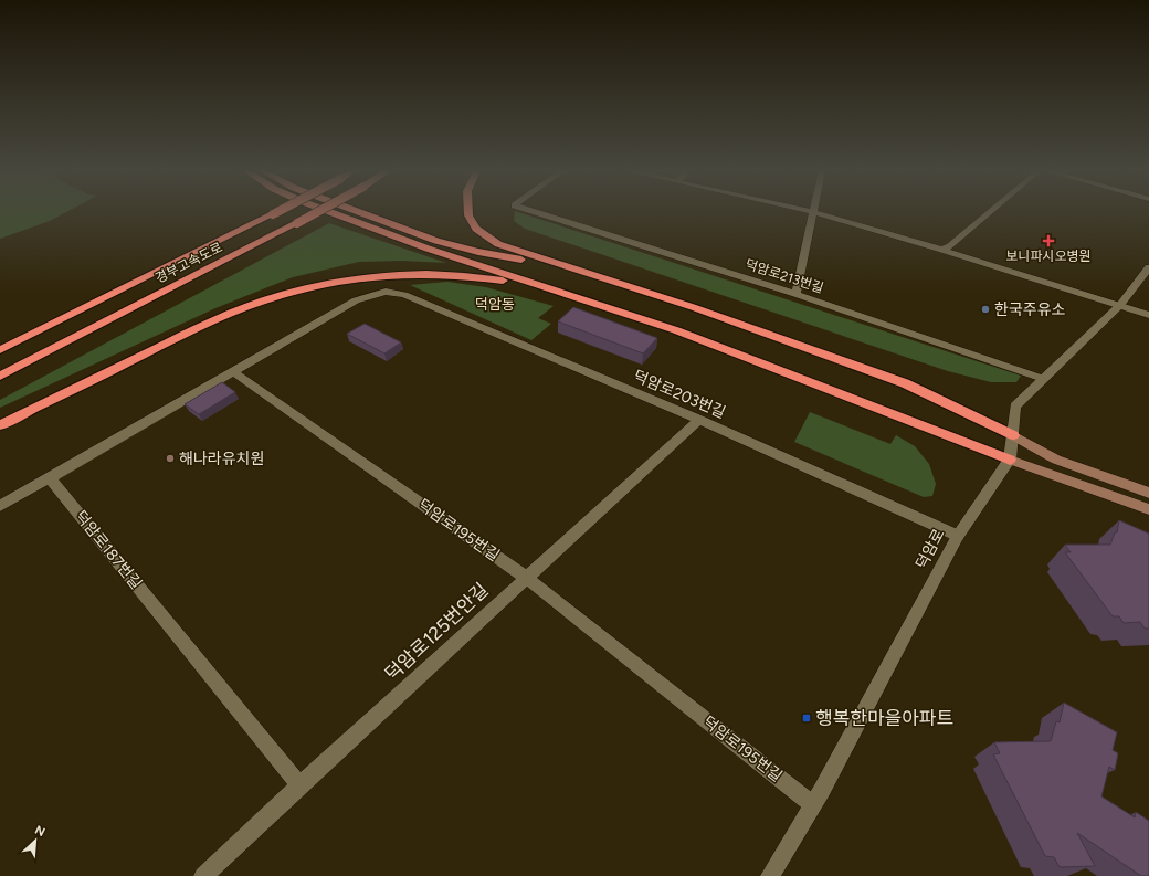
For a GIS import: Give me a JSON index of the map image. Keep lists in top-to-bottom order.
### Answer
{
  "streets": {
    "highway": ["경부고속도로"],
    "street": [
      "덕암로213번길",
      "덕암로203번길",
      "덕암로195번길",
      "덕암로",
      "덕암로187번길",
      "덕암로125번안길"
    ]
  },
  "crossings": [
    ["덕암로213번길", "덕암로"],
    ["덕암로203번길", "덕암로195번길"],
    ["덕암로203번길", "덕암로"],
    ["덕암로203번길", "덕암로125번안길"],
    ["덕암로195번길", "덕암로"],
    ["덕암로195번길", "덕암로125번안길"],
    ["덕암로187번길", "덕암로125번안길"]
  ],
  "districts": ["덕암동"],
  "places": {
    "health": ["보니파시오병원"],
    "other": ["한국주유소", "해나라유치원"],
    "transit": ["행복한마을아파트"]
  },
  "north": "top right"
}
